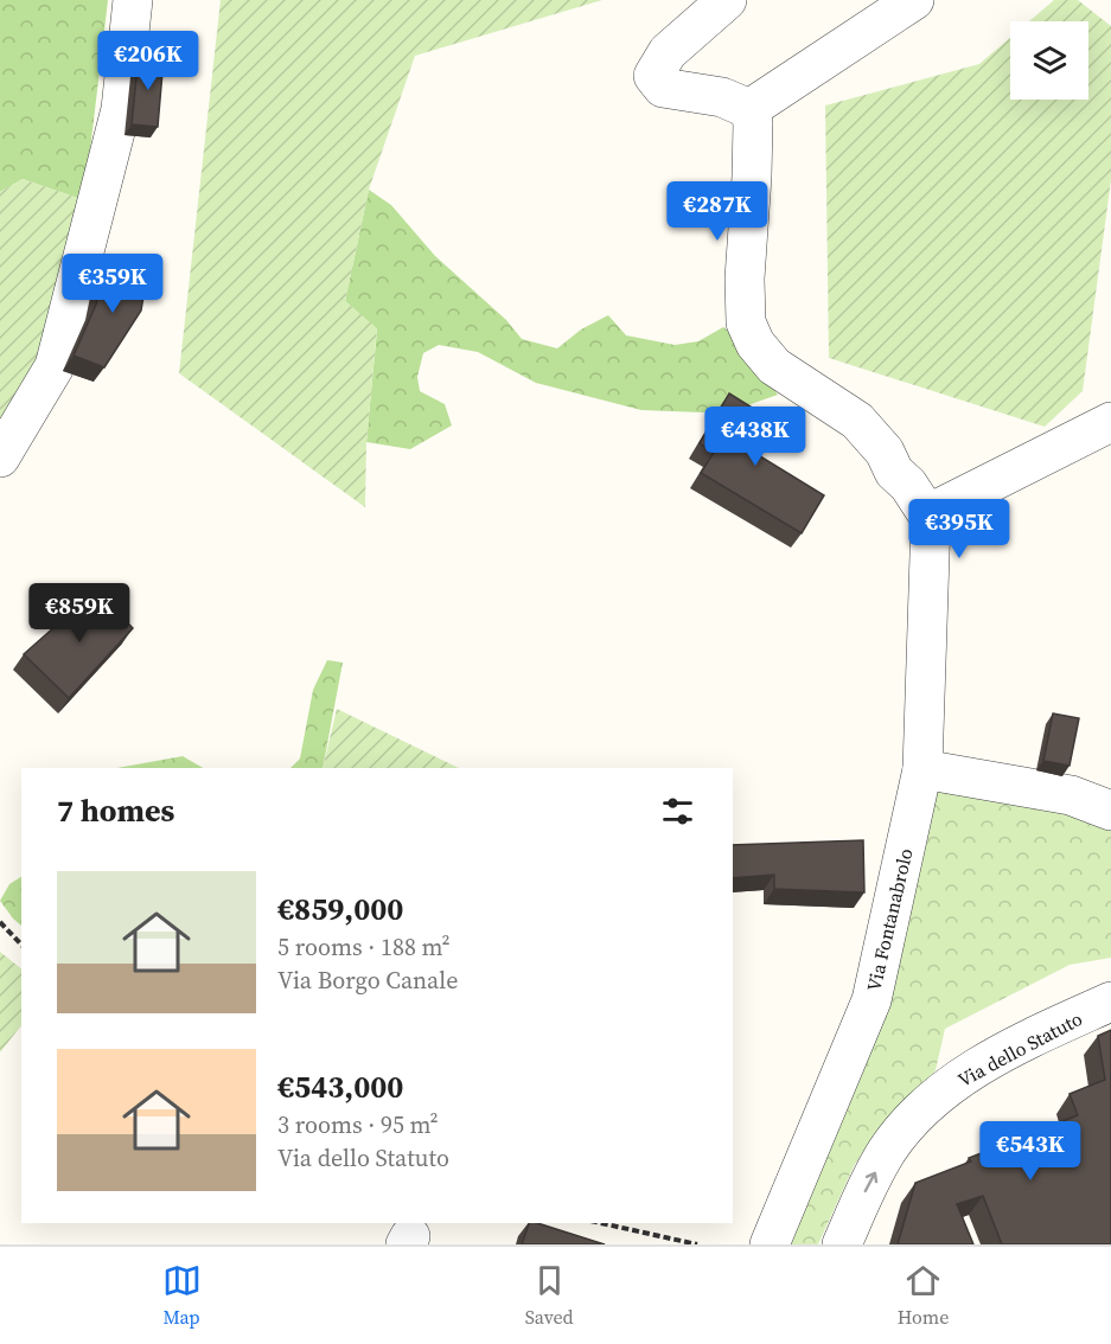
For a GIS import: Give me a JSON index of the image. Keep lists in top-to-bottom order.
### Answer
{
  "streets": {
    "street": ["Via Fontanabrolo", "Via dello Statuto"]
  },
  "one_way": ["Via dello Statuto"],
  "page": {
    "price": [
      "€206K",
      "€287K",
      "€359K",
      "€438K",
      "€395K",
      "€859K",
      "€543K"
    ],
    "heading": "7 homes",
    "list": [
      {
        "name": "€859,000",
        "note": "5 rooms · 188 m² · Via Borgo Canale"
      },
      {
        "name": "€543,000",
        "note": "3 rooms · 95 m² · Via dello Statuto"
      }
    ],
    "tabs": ["Map", "Saved", "Home"]
  }
}
